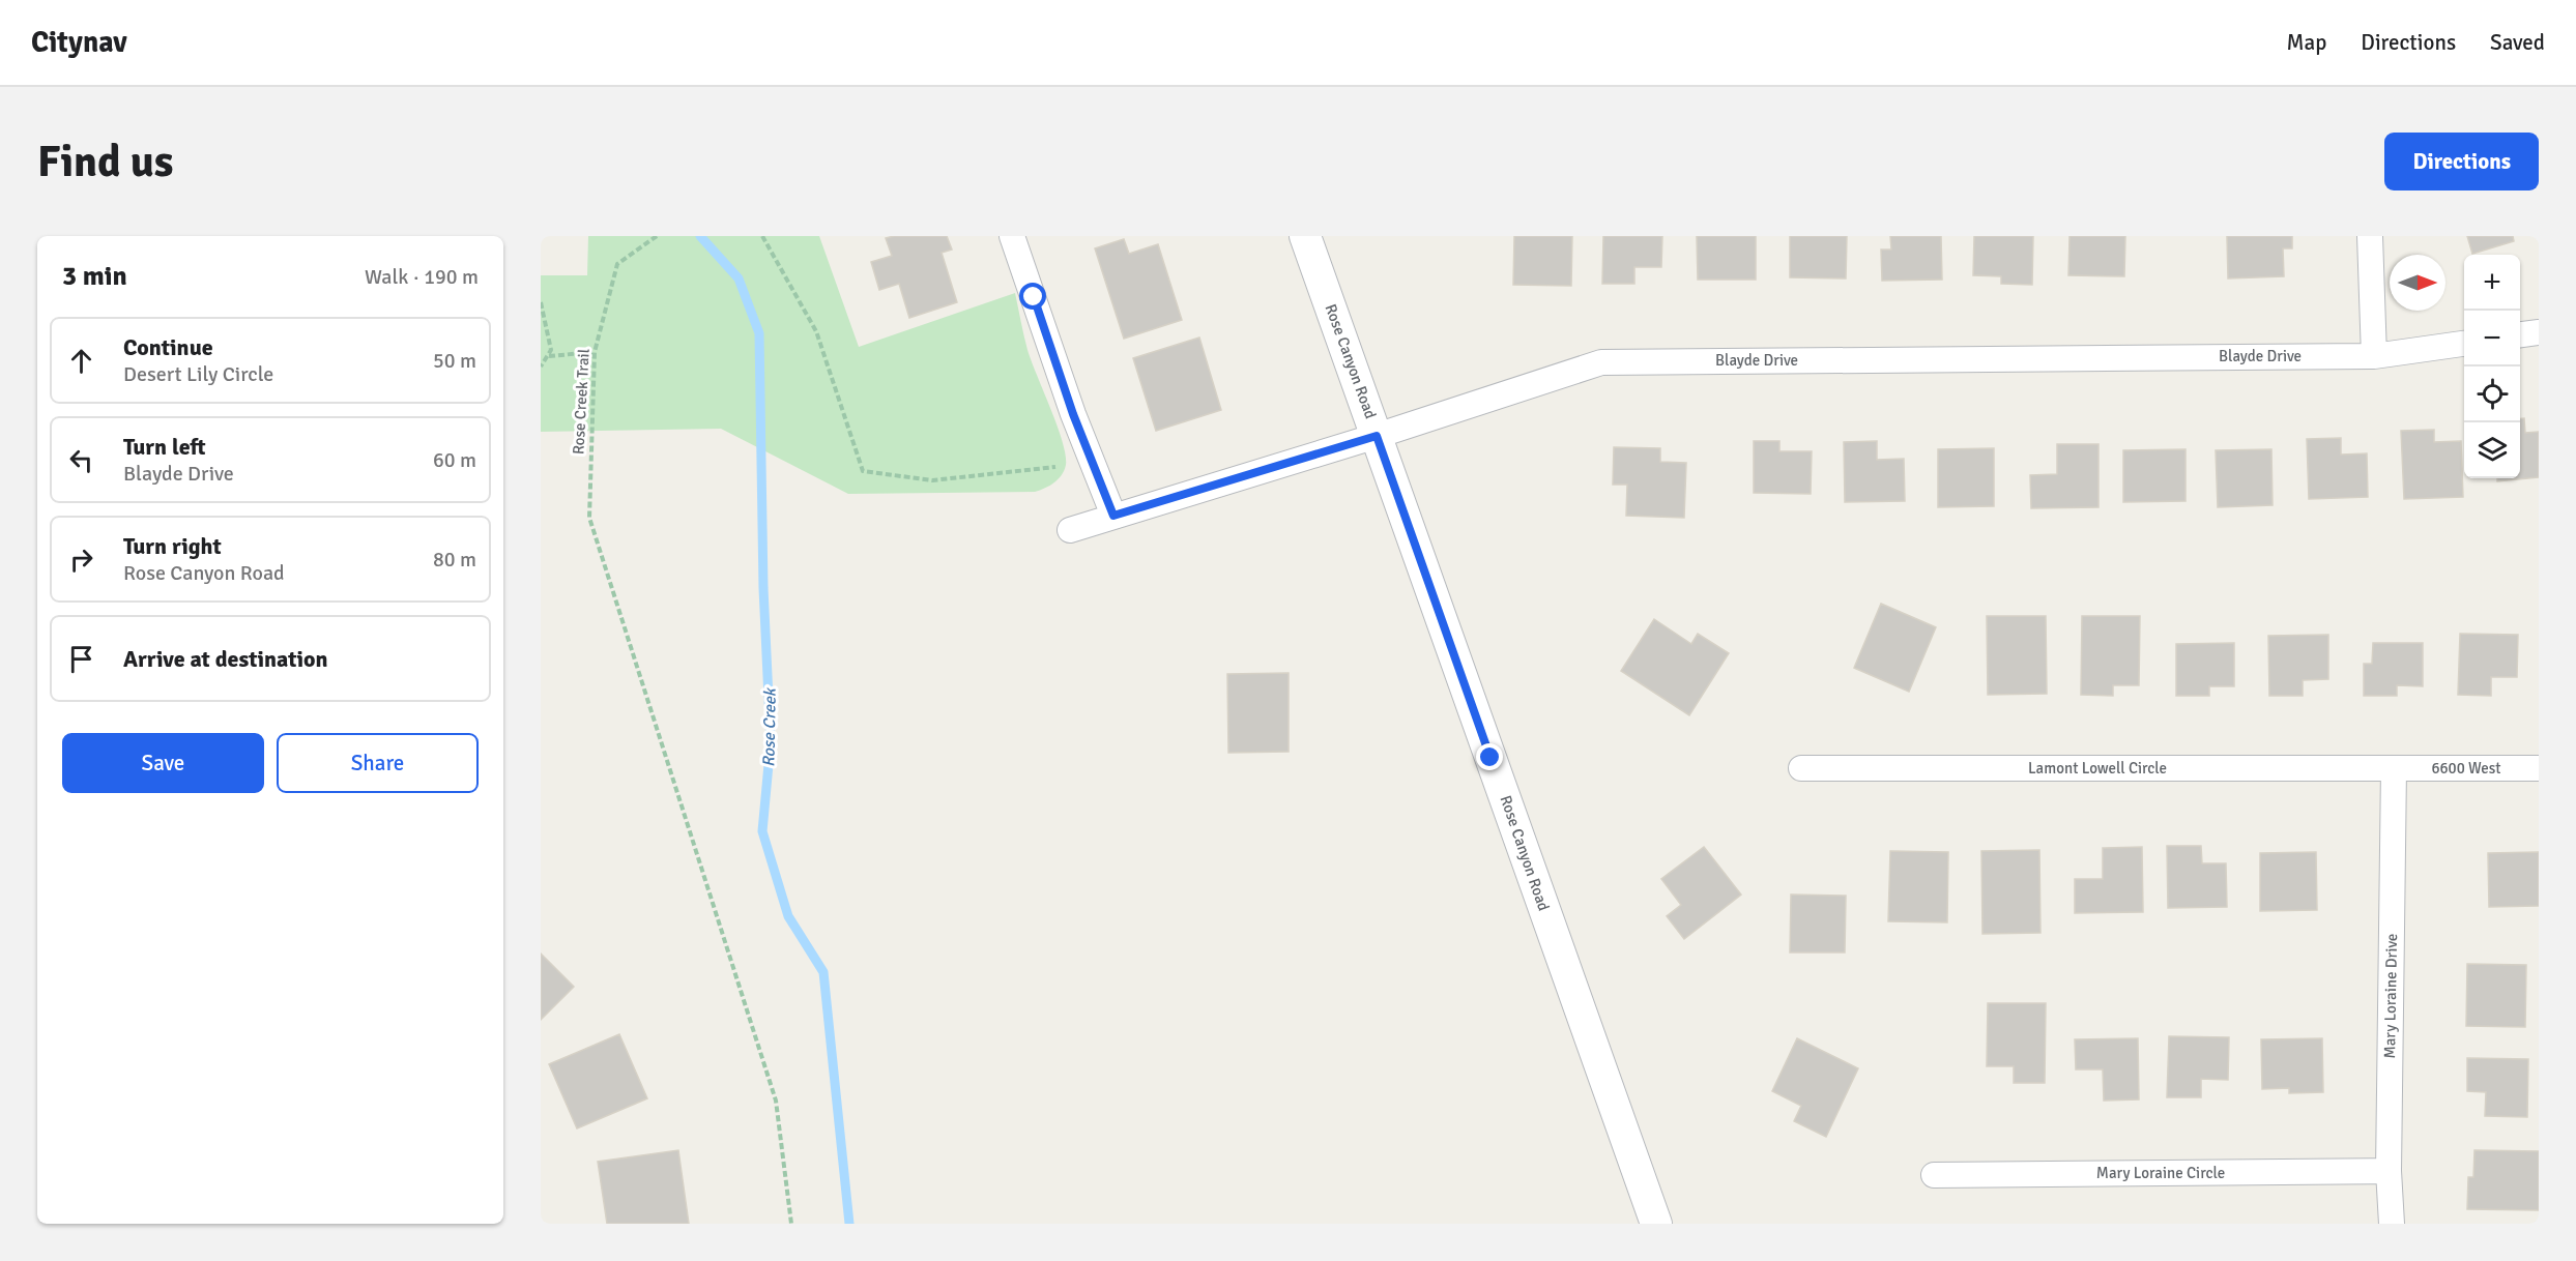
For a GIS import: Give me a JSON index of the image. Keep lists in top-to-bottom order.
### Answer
{
  "streets": {
    "street": [
      "Blayde Drive",
      "Rose Canyon Road",
      "Lamont Lowell Circle",
      "6600 West",
      "Mary Loraine Drive",
      "Mary Loraine Circle"
    ],
    "path": ["Rose Creek Trail"]
  },
  "crossings": [
    ["Blayde Drive", "Rose Canyon Road"],
    ["Lamont Lowell Circle", "6600 West"],
    ["Lamont Lowell Circle", "Mary Loraine Drive"],
    ["6600 West", "Mary Loraine Drive"],
    ["Mary Loraine Drive", "Mary Loraine Circle"]
  ],
  "water": ["Rose Creek"],
  "north": "right",
  "page": {
    "header": "Citynav",
    "nav": ["Map", "Directions", "Saved"],
    "buttons": [
      "Directions",
      ["Save", "Share"]
    ],
    "title": "Find us",
    "heading": ["3 min", "Walk · 190 m"],
    "map_buttons": ["+", "−"],
    "list": [
      ["Continue", "Desert Lily Circle", "50 m"],
      ["Turn left", "Blayde Drive", "60 m"],
      ["Turn right", "Rose Canyon Road", "80 m"],
      "Arrive at destination"
    ]
  }
}
